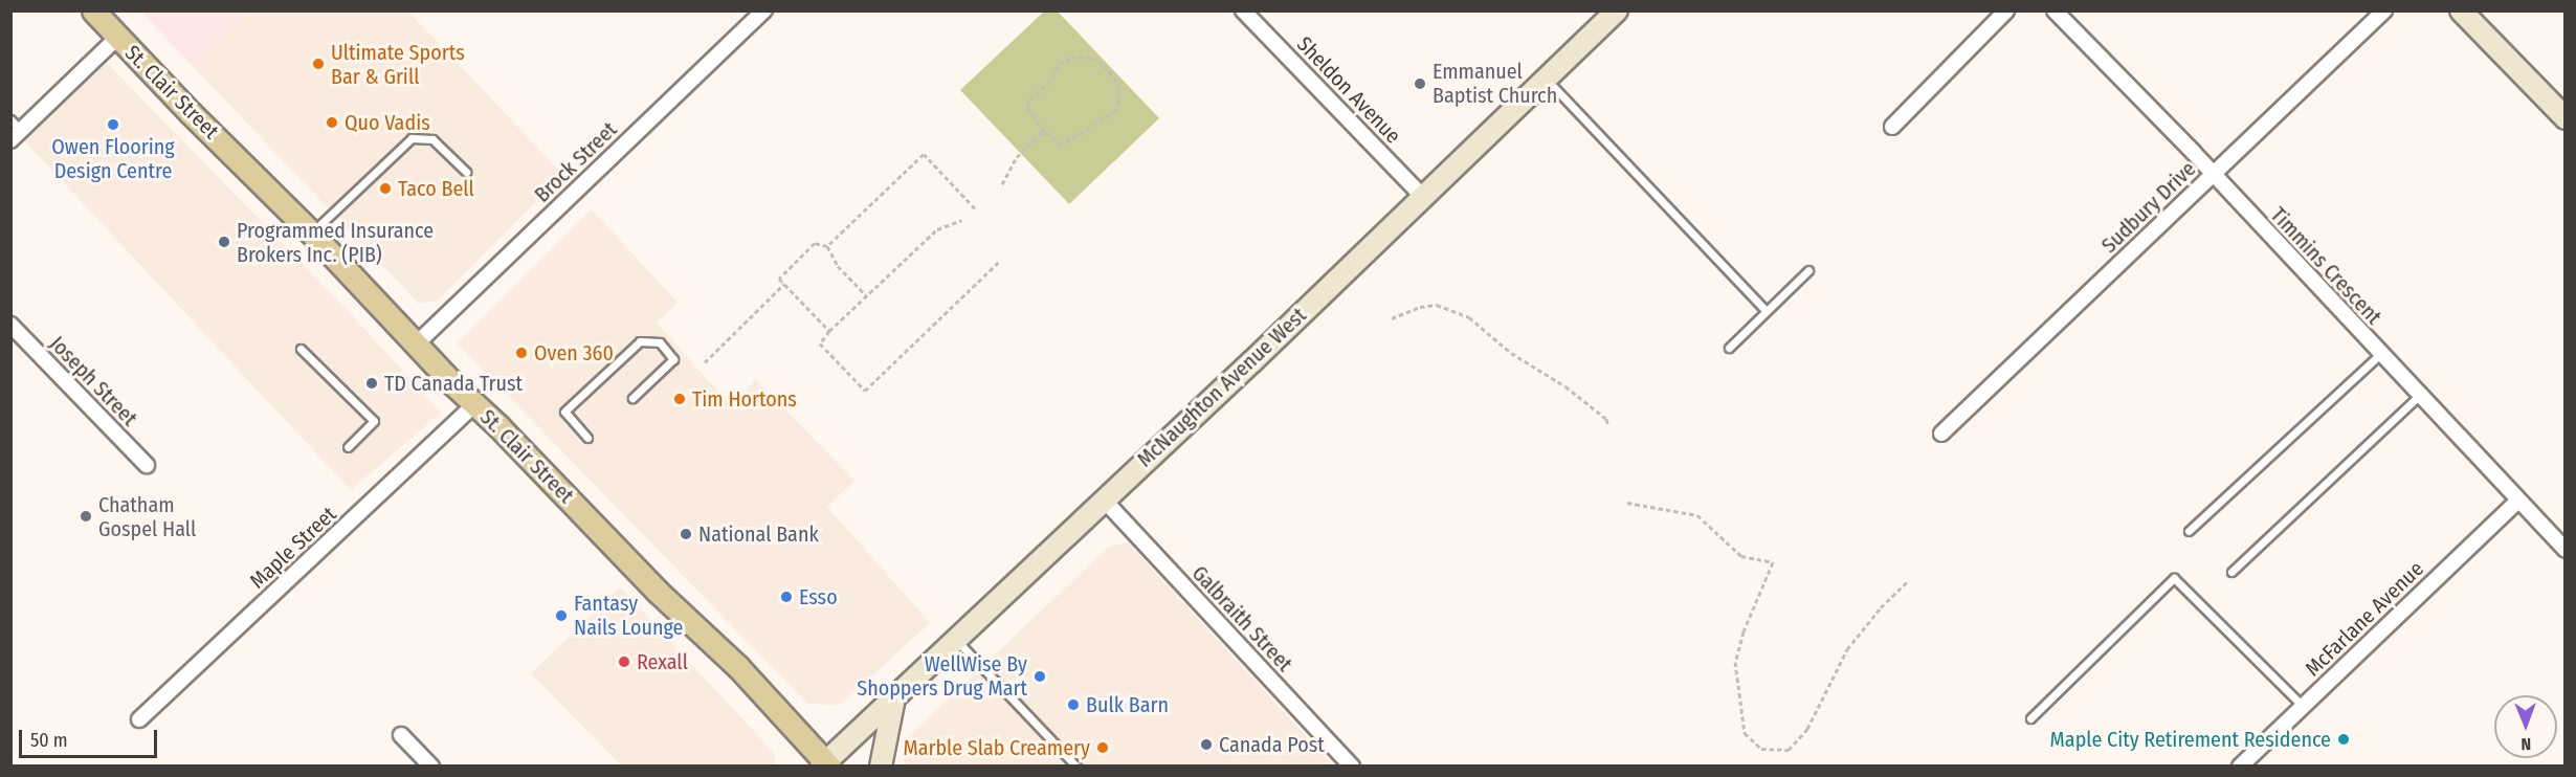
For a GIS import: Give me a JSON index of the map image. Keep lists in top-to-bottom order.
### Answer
{
  "streets": {
    "main road": ["St. Clair Street", "McNaughton Avenue West"],
    "street": [
      "Sheldon Avenue",
      "Brock Street",
      "Sudbury Drive",
      "Timmins Crescent",
      "Joseph Street",
      "Maple Street",
      "Galbraith Street",
      "McFarlane Avenue"
    ]
  },
  "crossings": [
    ["Sheldon Avenue", "McNaughton Avenue West"],
    ["St. Clair Street", "Brock Street"],
    ["St. Clair Street", "McNaughton Avenue West"],
    ["St. Clair Street", "Maple Street"],
    ["Sudbury Drive", "Timmins Crescent"],
    ["Timmins Crescent", "McFarlane Avenue"],
    ["McNaughton Avenue West", "Galbraith Street"]
  ],
  "places": [
    "Ultimate Sports Bar & Grill",
    "Emmanuel Baptist Church",
    "Quo Vadis",
    "Owen Flooring Design Centre",
    "Taco Bell",
    "Programmed Insurance Brokers Inc. (PIB)",
    "Oven 360",
    "TD Canada Trust",
    "Tim Hortons",
    "Chatham Gospel Hall",
    "National Bank",
    "Esso",
    "Fantasy Nails Lounge",
    "Rexall",
    "WellWise By Shoppers Drug Mart",
    "Bulk Barn",
    "Maple City Retirement Residence",
    "Canada Post",
    "Marble Slab Creamery"
  ],
  "scale_bar": "50 m",
  "north": "bottom"
}
